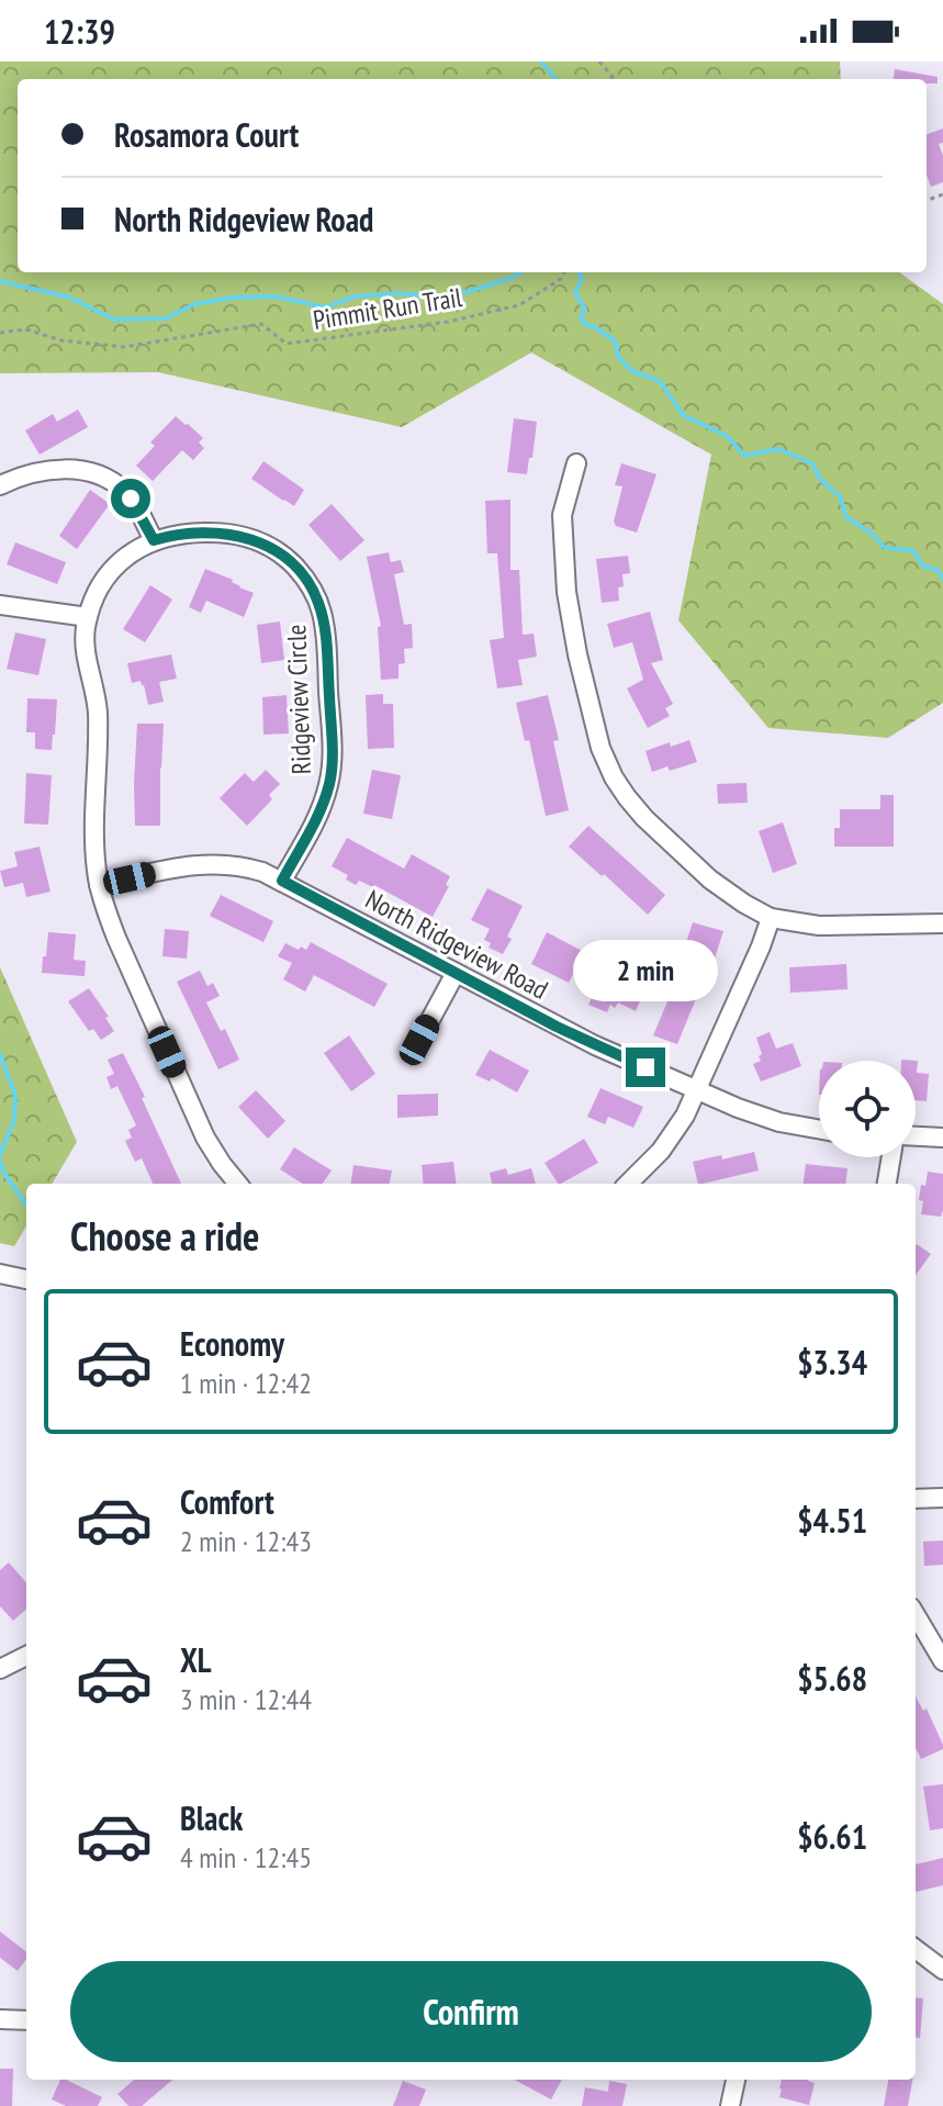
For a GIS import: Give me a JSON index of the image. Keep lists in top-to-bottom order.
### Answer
{
  "streets": {
    "street": ["Ridgeview Circle", "North Ridgeview Road"],
    "path": ["Pimmit Run Trail"]
  },
  "crossings": [
    ["Ridgeview Circle", "North Ridgeview Road"]
  ],
  "page": {
    "status": "12:39",
    "banner": ["Rosamora Court", "North Ridgeview Road"],
    "bubble": "2 min",
    "heading": "Choose a ride",
    "list": [
      {
        "name": "Economy",
        "note": "1 min · 12:42",
        "value": "$3.34"
      },
      {
        "name": "Comfort",
        "note": "2 min · 12:43",
        "value": "$4.51"
      },
      {
        "name": "XL",
        "note": "3 min · 12:44",
        "value": "$5.68"
      },
      {
        "name": "Black",
        "note": "4 min · 12:45",
        "value": "$6.61"
      }
    ],
    "buttons": "Confirm"
  }
}
